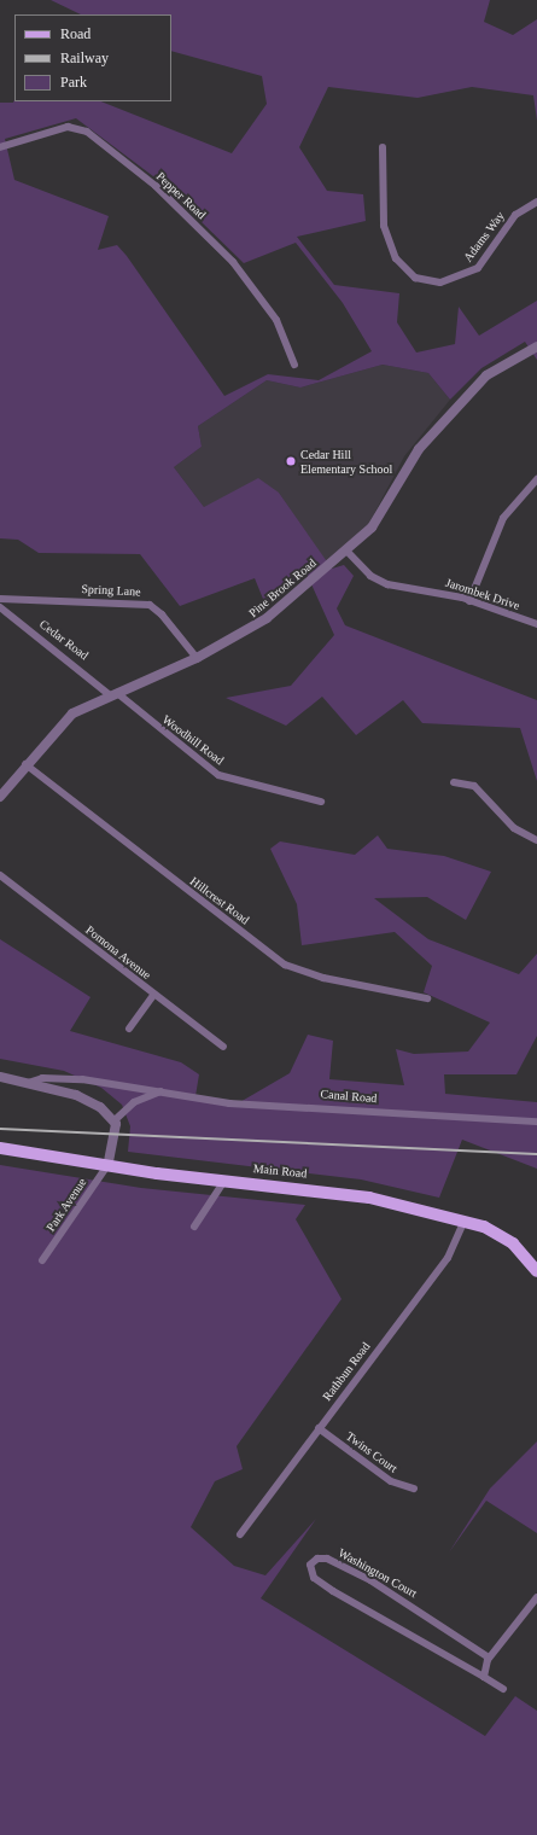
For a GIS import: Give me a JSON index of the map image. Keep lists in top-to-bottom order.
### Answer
{
  "streets": {
    "main road": ["Main Road"],
    "street": [
      "Pepper Road",
      "Adams Way",
      "Pine Brook Road",
      "Spring Lane",
      "Jarombek Drive",
      "Cedar Road",
      "Woodhill Road",
      "Hillcrest Road",
      "Pomona Avenue",
      "Canal Road",
      "Park Avenue",
      "Rathbun Road",
      "Twins Court",
      "Washington Court"
    ]
  },
  "crossings": [
    ["Pine Brook Road", "Spring Lane"],
    ["Pine Brook Road", "Jarombek Drive"],
    ["Pine Brook Road", "Cedar Road"],
    ["Pine Brook Road", "Woodhill Road"],
    ["Pine Brook Road", "Hillcrest Road"],
    ["Cedar Road", "Woodhill Road"],
    ["Main Road", "Park Avenue"],
    ["Main Road", "Rathbun Road"],
    ["Rathbun Road", "Twins Court"]
  ],
  "places": ["Cedar Hill Elementary School"],
  "legend": ["Road", "Railway", "Park"]
}
